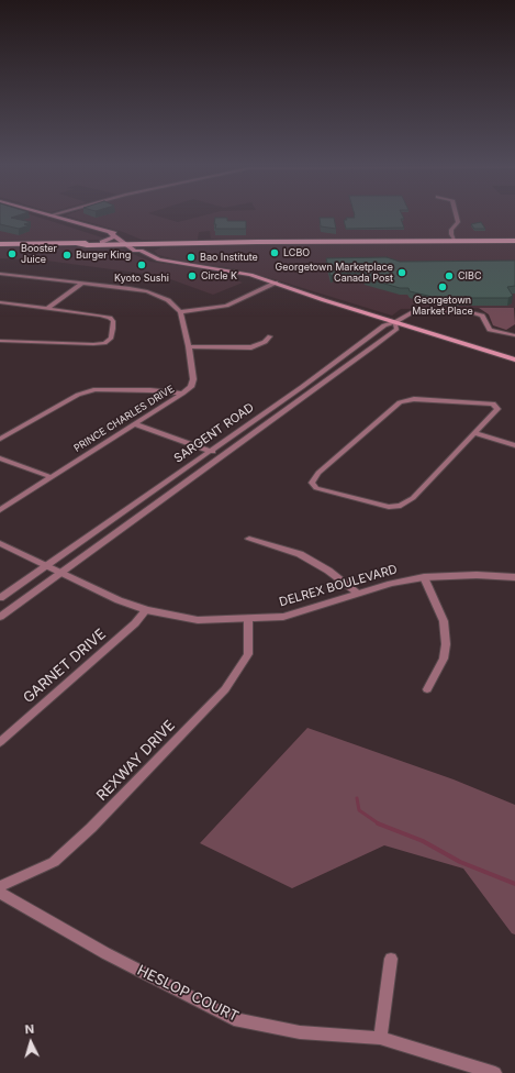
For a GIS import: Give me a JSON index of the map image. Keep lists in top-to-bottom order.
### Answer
{
  "streets": {
    "street": [
      "PRINCE CHARLES DRIVE",
      "SARGENT ROAD",
      "DELREX BOULEVARD",
      "GARNET DRIVE",
      "REXWAY DRIVE",
      "HESLOP COURT"
    ]
  },
  "crossings": [
    ["SARGENT ROAD", "DELREX BOULEVARD"],
    ["DELREX BOULEVARD", "GARNET DRIVE"],
    ["DELREX BOULEVARD", "REXWAY DRIVE"]
  ],
  "places": [
    "LCBO",
    "Booster Juice",
    "Burger King",
    "Bao Institute",
    "Kyoto Sushi",
    "Georgetown Marketplace Canada Post",
    "Circle K",
    "CIBC",
    "Georgetown Market Place"
  ],
  "north": "top"
}
